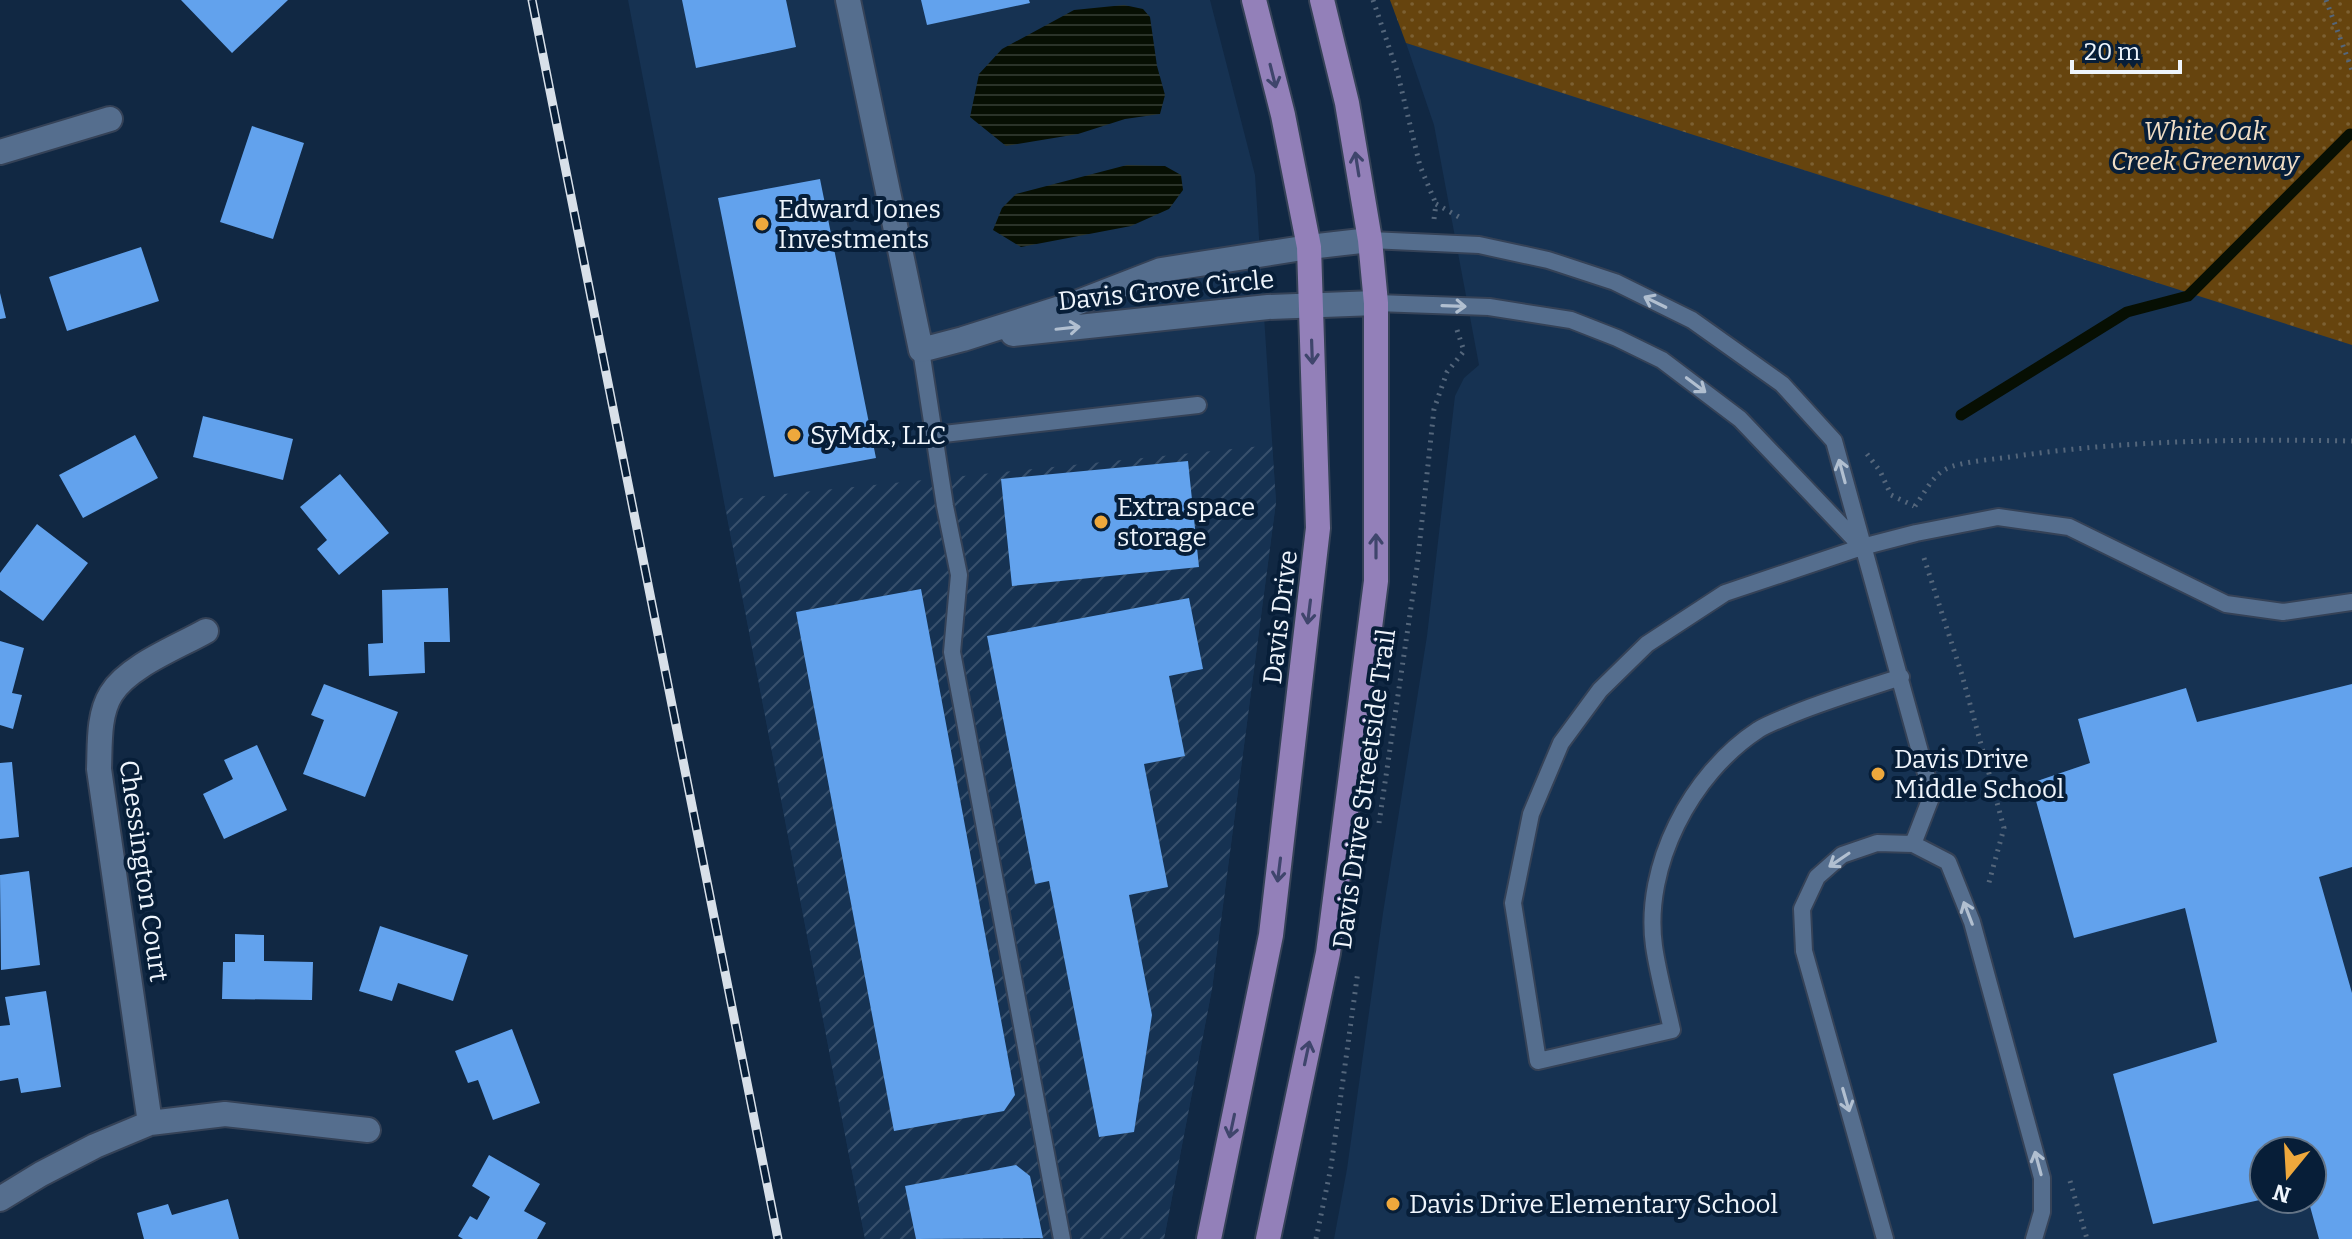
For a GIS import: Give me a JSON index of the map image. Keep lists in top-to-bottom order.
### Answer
{
  "streets": {
    "main road": ["Davis Drive"],
    "street": ["Davis Grove Circle", "Chessington Court"],
    "path": ["Davis Drive Streetside Trail"]
  },
  "crossings": [
    ["Davis Grove Circle", "Davis Drive"]
  ],
  "parks": ["White Oak Creek Greenway"],
  "places": [
    "Edward Jones Investments",
    "SyMdx, LLC",
    "Extra space storage",
    "Davis Drive Middle School",
    "Davis Drive Elementary School"
  ],
  "scale_bar": "20 m",
  "north": "bottom"
}
